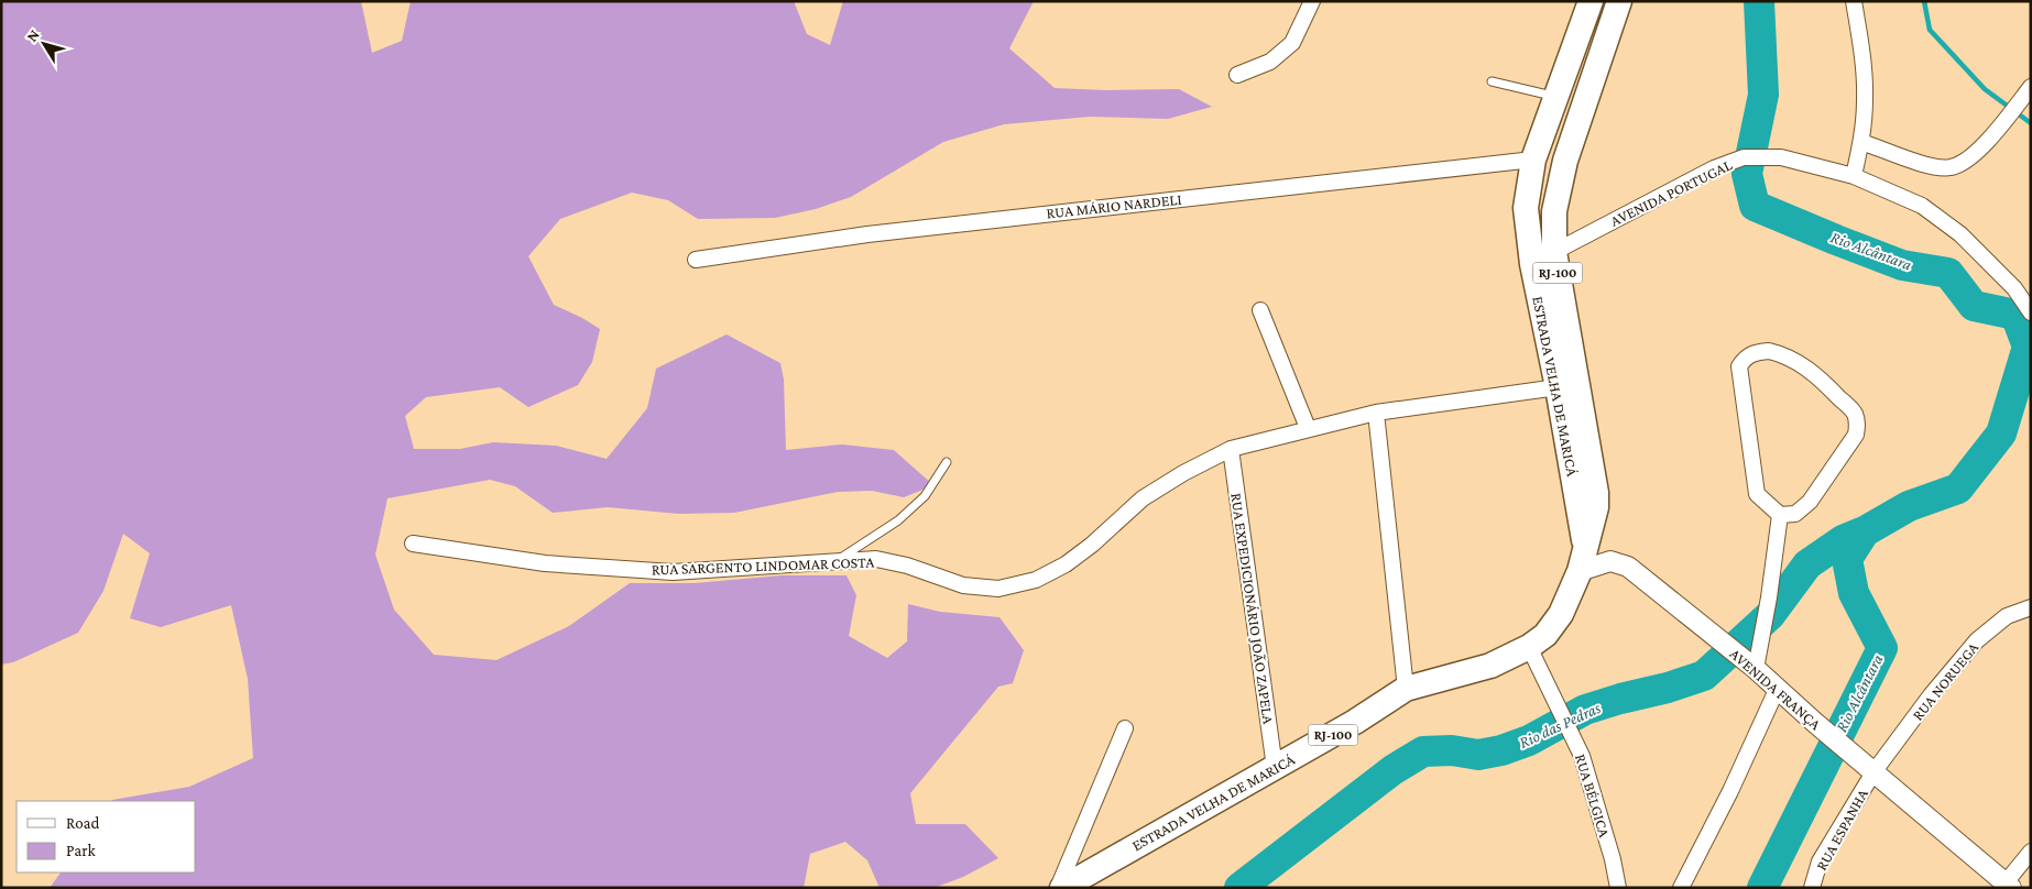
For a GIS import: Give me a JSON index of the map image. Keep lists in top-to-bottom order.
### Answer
{
  "streets": {
    "main road": ["RJ-100", "ESTRADA VELHA DE MARICÁ"],
    "street": [
      "AVENIDA PORTUGAL",
      "RUA MÁRIO NARDELI",
      "RUA SARGENTO LINDOMAR COSTA",
      "RUA EXPEDICIONÁRIO JOÃO ZAPELA",
      "RUA NORUEGA",
      "AVENIDA FRANÇA",
      "RUA BÉLGICA",
      "RUA ESPANHA"
    ]
  },
  "crossings": [
    ["AVENIDA PORTUGAL", "ESTRADA VELHA DE MARICÁ"],
    ["RUA MÁRIO NARDELI", "ESTRADA VELHA DE MARICÁ"],
    ["ESTRADA VELHA DE MARICÁ", "RUA SARGENTO LINDOMAR COSTA"],
    ["ESTRADA VELHA DE MARICÁ", "RUA EXPEDICIONÁRIO JOÃO ZAPELA"],
    ["ESTRADA VELHA DE MARICÁ", "AVENIDA FRANÇA"],
    ["ESTRADA VELHA DE MARICÁ", "RUA BÉLGICA"],
    ["RUA SARGENTO LINDOMAR COSTA", "RUA EXPEDICIONÁRIO JOÃO ZAPELA"],
    ["RUA NORUEGA", "AVENIDA FRANÇA"],
    ["RUA NORUEGA", "RUA ESPANHA"],
    ["AVENIDA FRANÇA", "RUA ESPANHA"]
  ],
  "water": ["Rio Alcântara", "Rio das Pedras"],
  "legend": ["Road", "Park"],
  "north": "top left"
}
